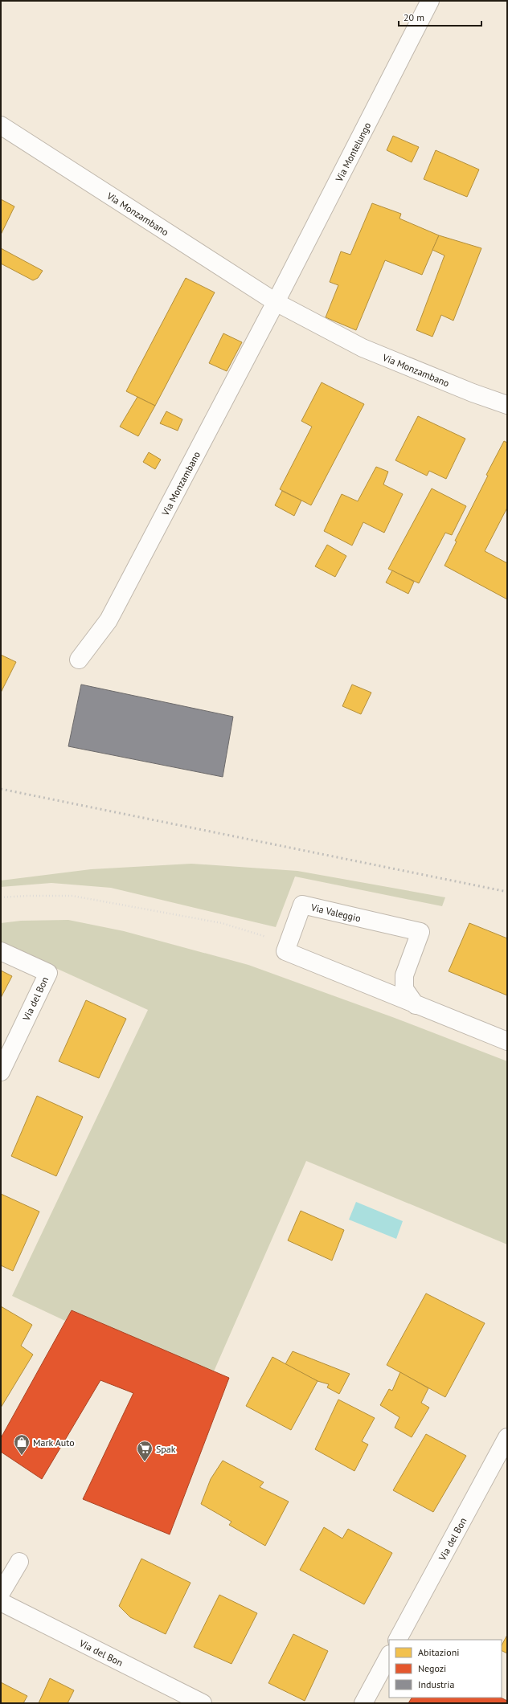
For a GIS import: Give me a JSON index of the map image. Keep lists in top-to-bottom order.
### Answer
{
  "streets": {
    "street": [
      "Via Montelungo",
      "Via Monzambano",
      "Via Valeggio",
      "Via del Bon"
    ]
  },
  "crossings": [
    ["Via Montelungo", "Via Monzambano"]
  ],
  "places": {
    "shop": ["Mark Auto"],
    "supermarket": ["Spak"]
  },
  "legend": ["Abitazioni", "Negozi", "Industria"],
  "scale_bar": "20 m"
}
